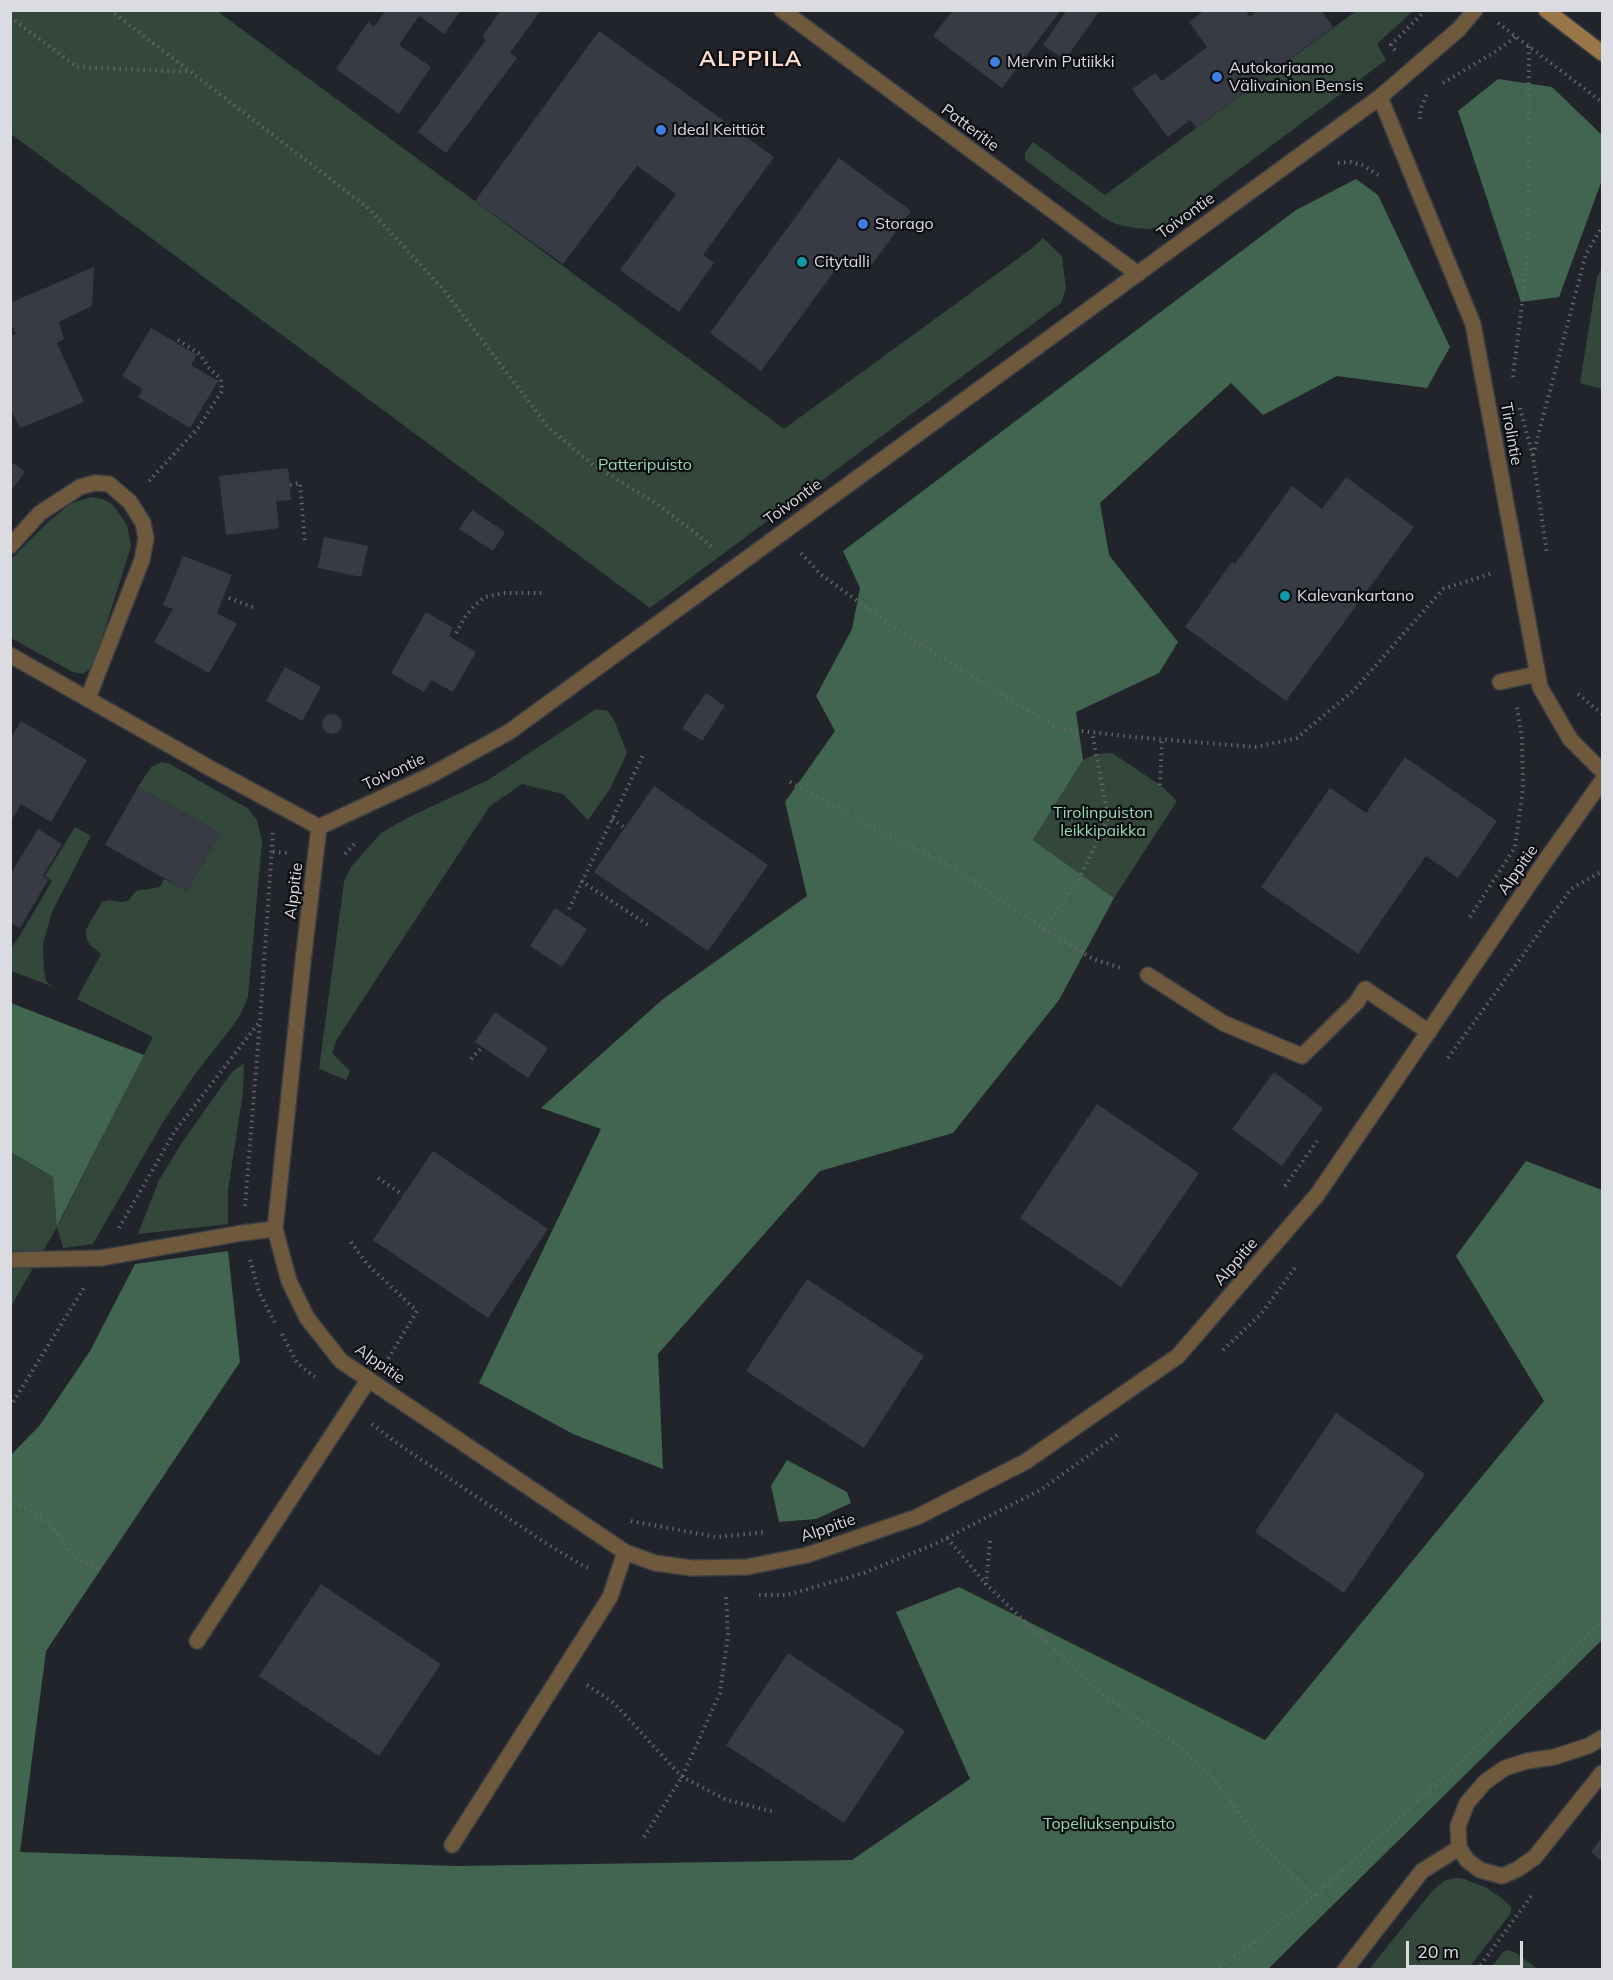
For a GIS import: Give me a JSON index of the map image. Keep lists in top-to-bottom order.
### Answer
{
  "streets": {
    "street": [
      "Patteritie",
      "Toivontie",
      "Tirolintie",
      "Alppitie"
    ]
  },
  "crossings": [
    ["Patteritie", "Toivontie"],
    ["Toivontie", "Tirolintie"],
    ["Toivontie", "Alppitie"]
  ],
  "districts": ["ALPPILA"],
  "parks": ["Patteripuisto", "Tirolinpuiston leikkipaikka", "Topeliuksenpuisto"],
  "places": [
    "Mervin Putiikki",
    "Autokorjaamo Välivainion Bensis",
    "Ideal Keittiöt",
    "Storago",
    "Citytalli",
    "Kalevankartano"
  ],
  "scale_bar": "20 m"
}
